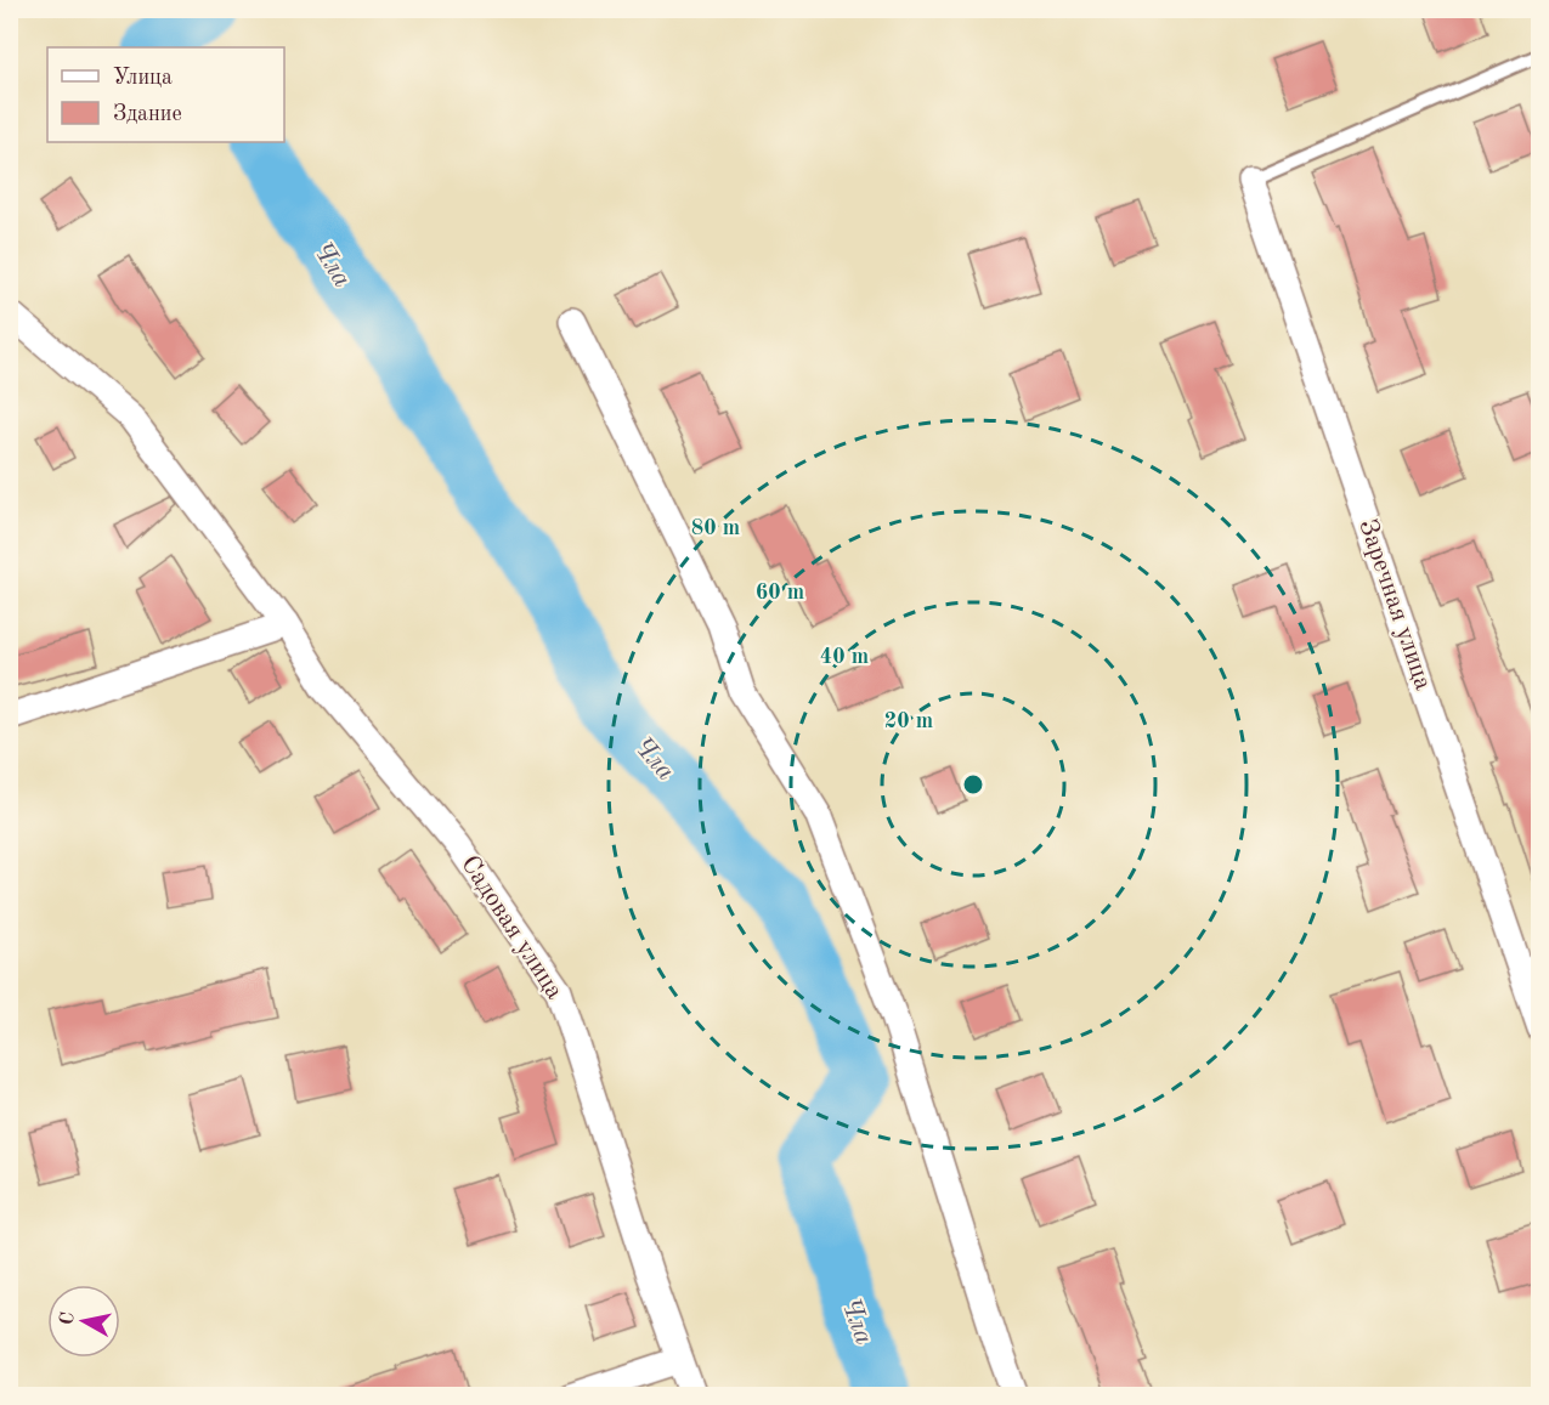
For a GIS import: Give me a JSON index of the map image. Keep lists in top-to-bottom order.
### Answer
{
  "streets": {
    "street": ["Заречная улица", "Садовая улица"]
  },
  "water": ["Чла"],
  "legend": ["Улица", "Здание"],
  "north": "left",
  "rings": [
    "80 m",
    "60 m",
    "40 m",
    "20 m"
  ]
}
